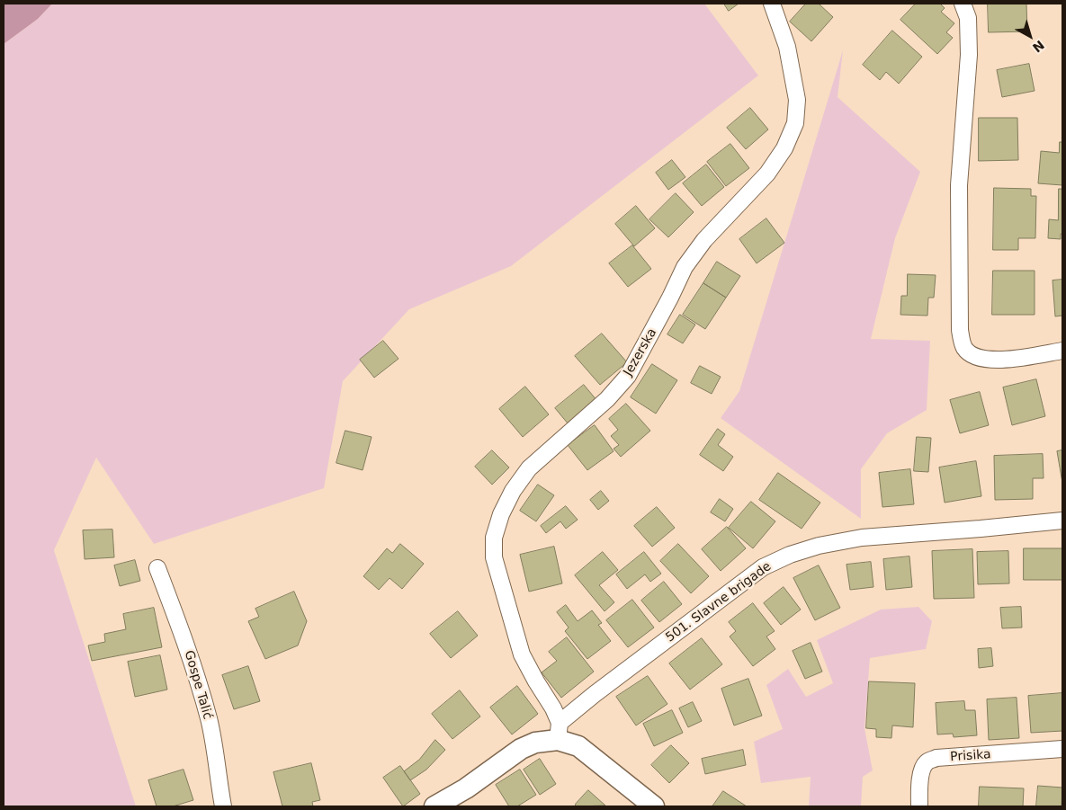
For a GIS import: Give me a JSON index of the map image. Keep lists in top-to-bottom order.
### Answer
{
  "streets": {
    "street": [
      "Jezerska",
      "501. Slavne brigade",
      "Gospe Talić",
      "Prisika"
    ]
  },
  "crossings": [
    ["Jezerska", "501. Slavne brigade"]
  ],
  "north": "bottom right"
}
